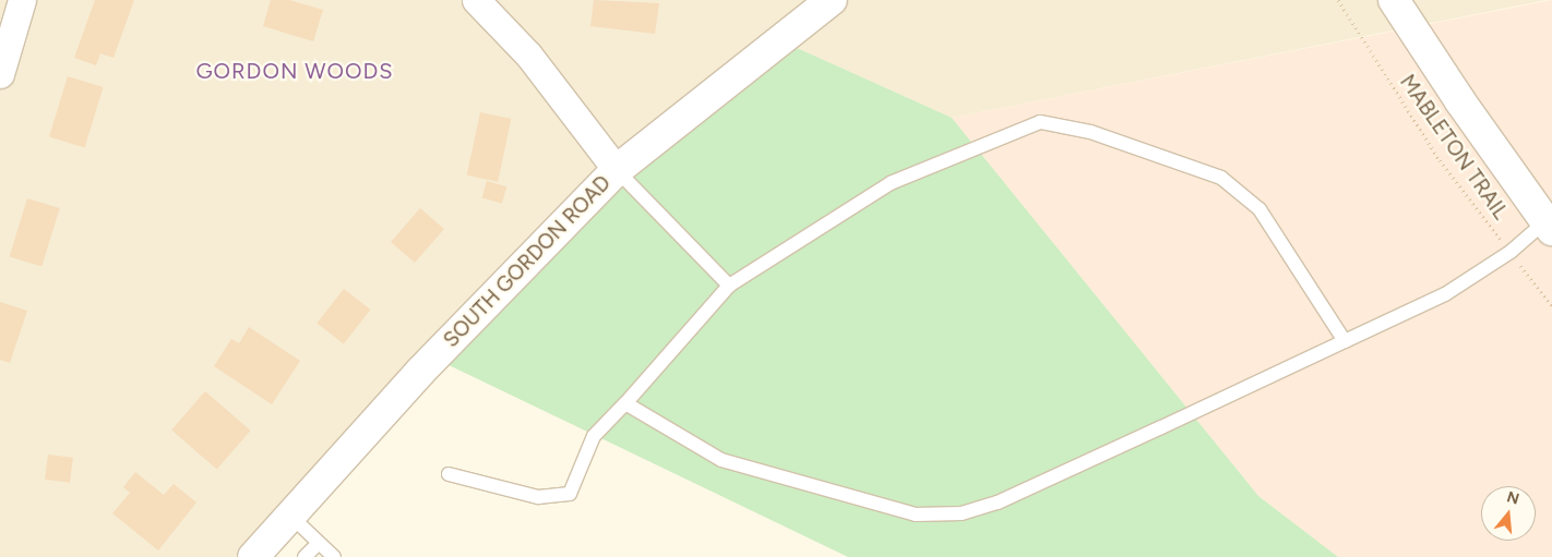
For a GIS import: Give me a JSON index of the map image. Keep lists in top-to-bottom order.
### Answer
{
  "streets": {
    "street": ["SOUTH GORDON ROAD"],
    "path": ["MABLETON TRAIL"]
  },
  "districts": ["GORDON WOODS"],
  "north": "top"
}
